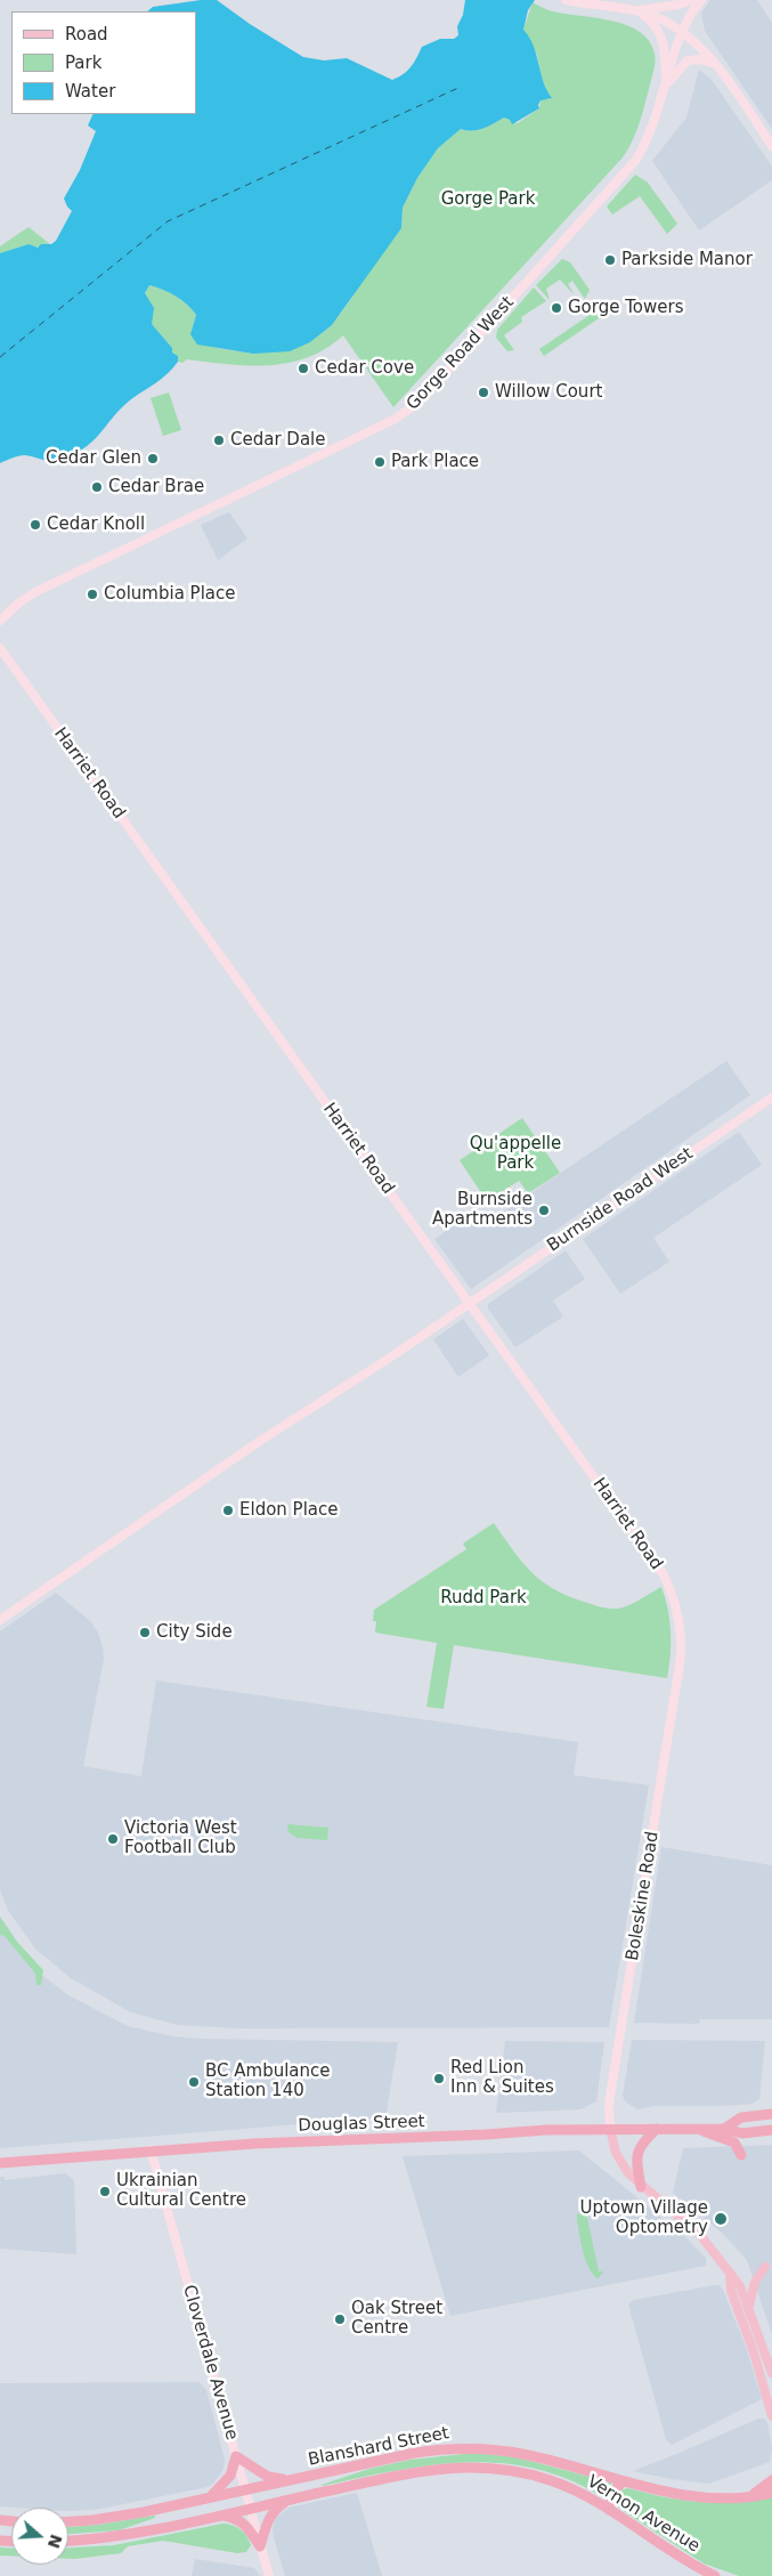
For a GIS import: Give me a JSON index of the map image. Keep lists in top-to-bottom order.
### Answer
{
  "streets": {
    "highway": ["Douglas Street", "Blanshard Street", "Vernon Avenue"],
    "main road": [
      "Gorge Road West",
      "Harriet Road",
      "Burnside Road West",
      "Boleskine Road",
      "Cloverdale Avenue"
    ]
  },
  "crossings": [
    ["Harriet Road", "Burnside Road West"],
    ["Harriet Road", "Boleskine Road"],
    ["Boleskine Road", "Douglas Street"],
    ["Douglas Street", "Cloverdale Avenue"],
    ["Cloverdale Avenue", "Blanshard Street"],
    ["Cloverdale Avenue", "Vernon Avenue"]
  ],
  "parks": ["Gorge Park", "Qu'appelle Park", "Rudd Park"],
  "places": [
    "Parkside Manor",
    "Gorge Towers",
    "Cedar Cove",
    "Willow Court",
    "Cedar Dale",
    "Cedar Glen",
    "Park Place",
    "Cedar Brae",
    "Cedar Knoll",
    "Columbia Place",
    "Burnside Apartments",
    "Eldon Place",
    "City Side",
    "Victoria West Football Club",
    "Red Lion Inn & Suites",
    "BC Ambulance Station 140",
    "Ukrainian Cultural Centre",
    "Uptown Village Optometry",
    "Oak Street Centre"
  ],
  "legend": ["Road", "Park", "Water"],
  "north": "right"
}
